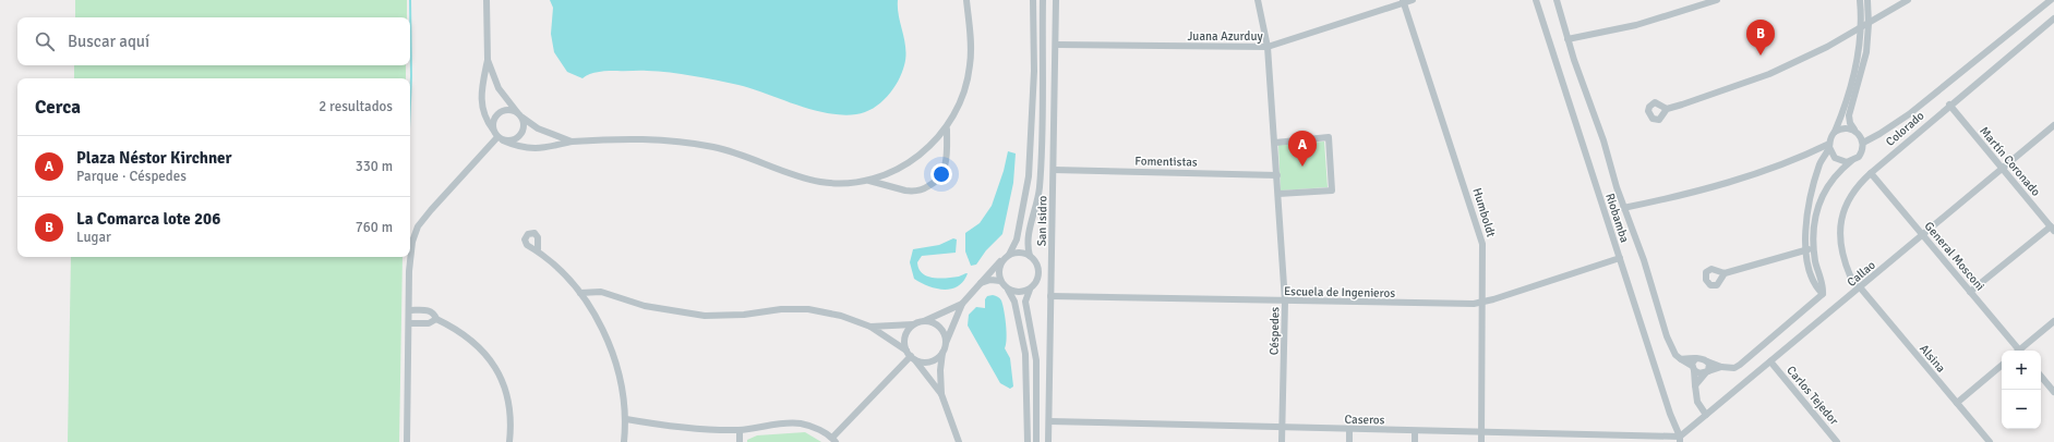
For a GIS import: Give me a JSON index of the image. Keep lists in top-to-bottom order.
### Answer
{
  "streets": {
    "street": [
      "Juana Azurduy",
      "Colorado",
      "Fomentistas",
      "Martín Coronado",
      "Humboldt",
      "Riobamba",
      "San Isidro",
      "General Mosconi",
      "Callao",
      "Escuela de Ingenieros",
      "Céspedes",
      "Alsina",
      "Carlos Tejedor",
      "Caseros"
    ]
  },
  "crossings": [
    ["Juana Azurduy", "Humboldt"],
    ["Juana Azurduy", "San Isidro"],
    ["Juana Azurduy", "Céspedes"],
    ["Colorado", "Martín Coronado"],
    ["Colorado", "General Mosconi"],
    ["Colorado", "Callao"],
    ["Colorado", "Alsina"],
    ["Fomentistas", "San Isidro"],
    ["Fomentistas", "Céspedes"],
    ["Martín Coronado", "Callao"],
    ["Humboldt", "Escuela de Ingenieros"],
    ["Humboldt", "Caseros"],
    ["Riobamba", "Callao"],
    ["Riobamba", "Escuela de Ingenieros"],
    ["Riobamba", "Caseros"],
    ["San Isidro", "Escuela de Ingenieros"],
    ["San Isidro", "Caseros"],
    ["General Mosconi", "Callao"],
    ["Callao", "Alsina"],
    ["Callao", "Carlos Tejedor"],
    ["Callao", "Caseros"],
    ["Escuela de Ingenieros", "Céspedes"],
    ["Céspedes", "Caseros"]
  ],
  "page": {
    "search": "Buscar aquí",
    "pins": ["B", "A"],
    "heading": ["Cerca", "2 resultados"],
    "list": [
      {
        "mark": "A",
        "name": "Plaza Néstor Kirchner",
        "note": "Parque · Céspedes",
        "value": "330 m"
      },
      {
        "mark": "B",
        "name": "La Comarca lote 206",
        "note": "Lugar",
        "value": "760 m"
      }
    ],
    "map_buttons": ["+", "−"]
  }
}
